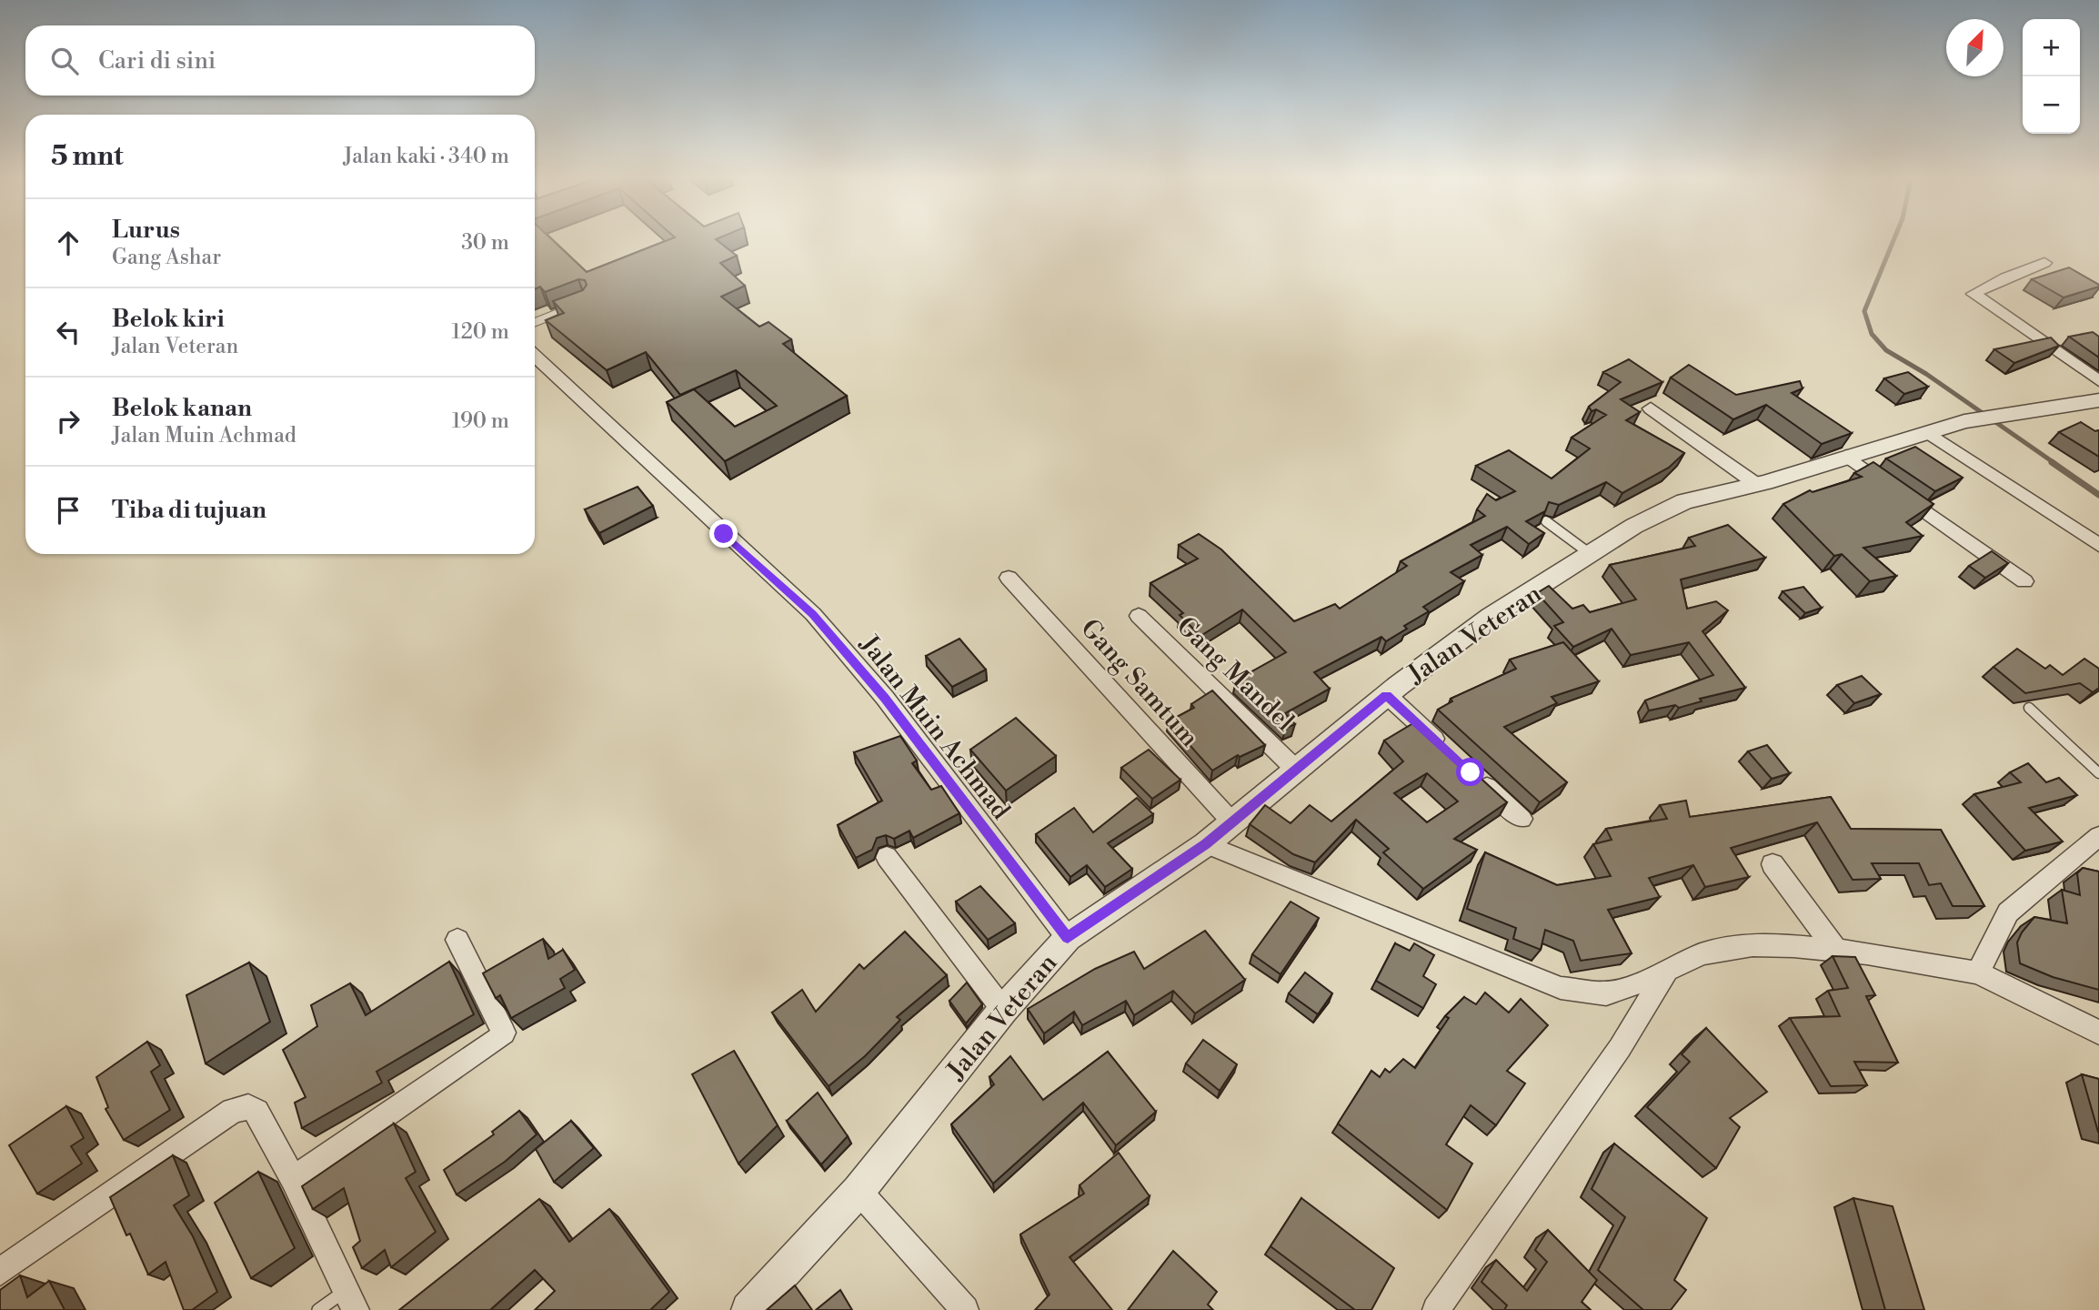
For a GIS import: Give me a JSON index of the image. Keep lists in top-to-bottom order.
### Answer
{
  "streets": {
    "street": [
      "Jalan Veteran",
      "Gang Mandel",
      "Gang Samtum",
      "Jalan Muin Achmad"
    ]
  },
  "crossings": [
    ["Jalan Veteran", "Gang Mandel"],
    ["Jalan Veteran", "Gang Samtum"],
    ["Jalan Veteran", "Jalan Muin Achmad"]
  ],
  "north": "top right",
  "page": {
    "map_buttons": ["+", "−"],
    "search": "Cari di sini",
    "heading": ["5 mnt", "Jalan kaki · 340 m"],
    "list": [
      ["Lurus", "Gang Ashar", "30 m"],
      ["Belok kiri", "Jalan Veteran", "120 m"],
      ["Belok kanan", "Jalan Muin Achmad", "190 m"],
      "Tiba di tujuan"
    ]
  }
}
